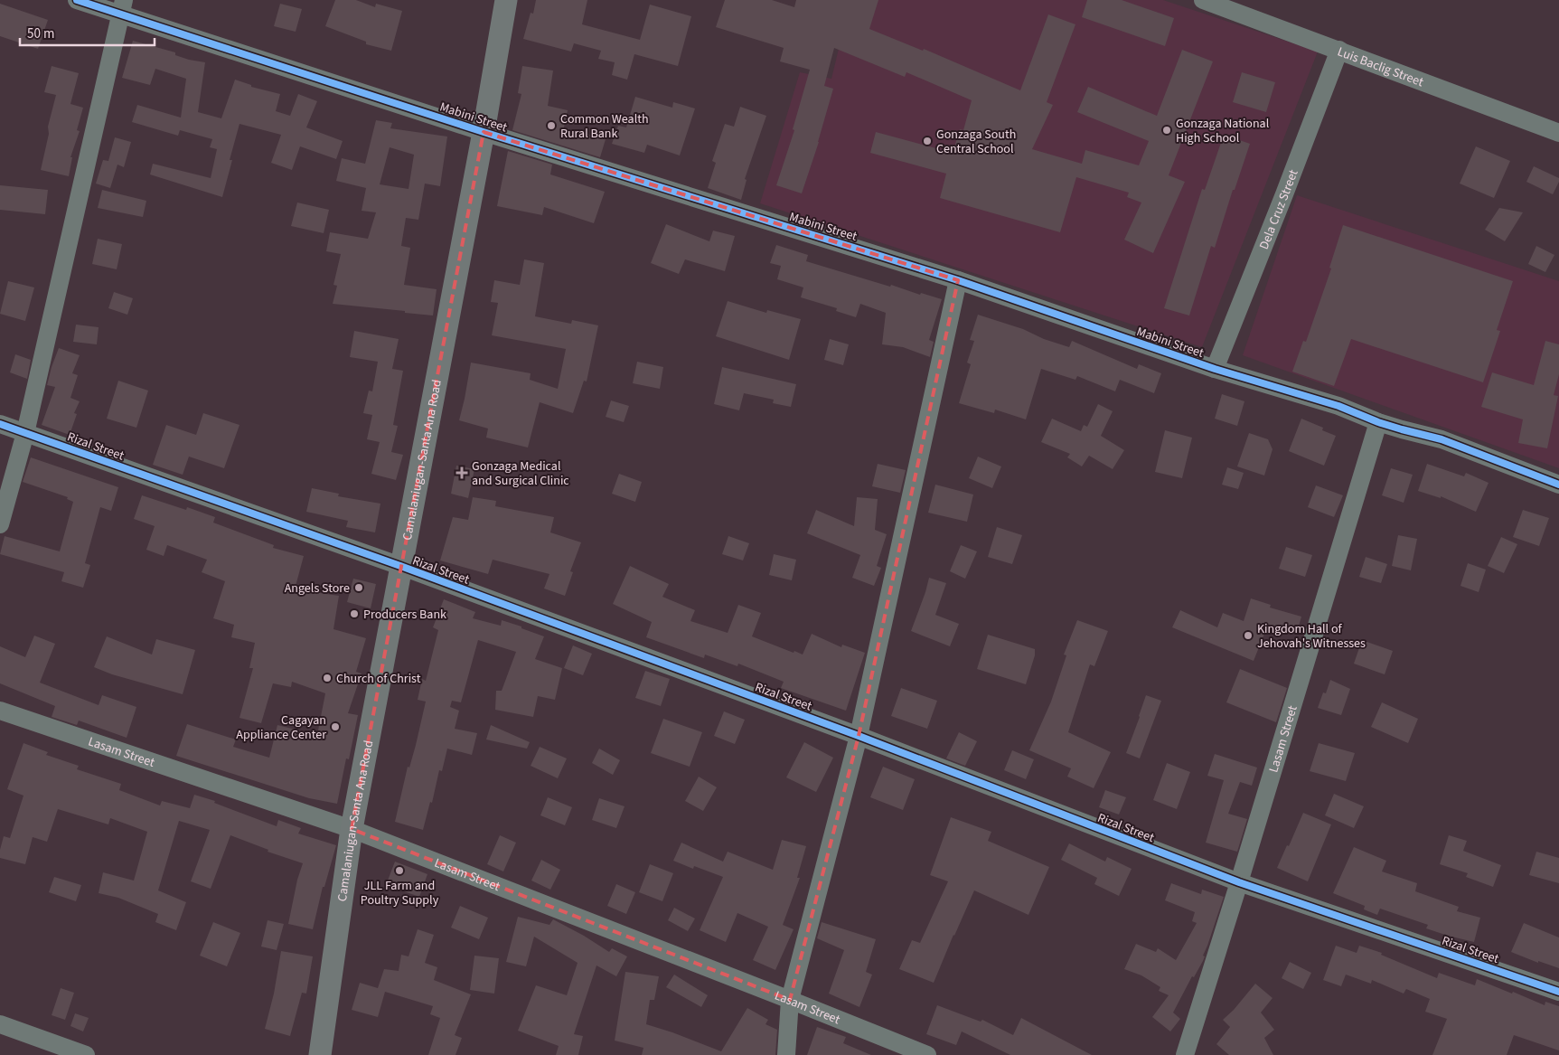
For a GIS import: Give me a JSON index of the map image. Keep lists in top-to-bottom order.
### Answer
{
  "streets": {
    "main road": ["Camalaniugan-Santa Ana Road"],
    "street": [
      "Luis Baclig Street",
      "Mabini Street",
      "Dela Cruz Street",
      "Rizal Street",
      "Lasam Street"
    ]
  },
  "crossings": [
    ["Luis Baclig Street", "Dela Cruz Street"],
    ["Mabini Street", "Dela Cruz Street"],
    ["Mabini Street", "Camalaniugan-Santa Ana Road"],
    ["Mabini Street", "Lasam Street"],
    ["Rizal Street", "Camalaniugan-Santa Ana Road"],
    ["Rizal Street", "Lasam Street"],
    ["Camalaniugan-Santa Ana Road", "Lasam Street"]
  ],
  "places": {
    "other": [
      "Common Wealth Rural Bank",
      "Gonzaga National High School",
      "Gonzaga South Central School",
      "Angels Store",
      "Producers Bank",
      "Kingdom Hall of Jehovah's Witnesses",
      "Church of Christ",
      "Cagayan Appliance Center",
      "JLL Farm and Poultry Supply"
    ],
    "health": ["Gonzaga Medical and Surgical Clinic"]
  },
  "scale_bar": "50 m"
}
